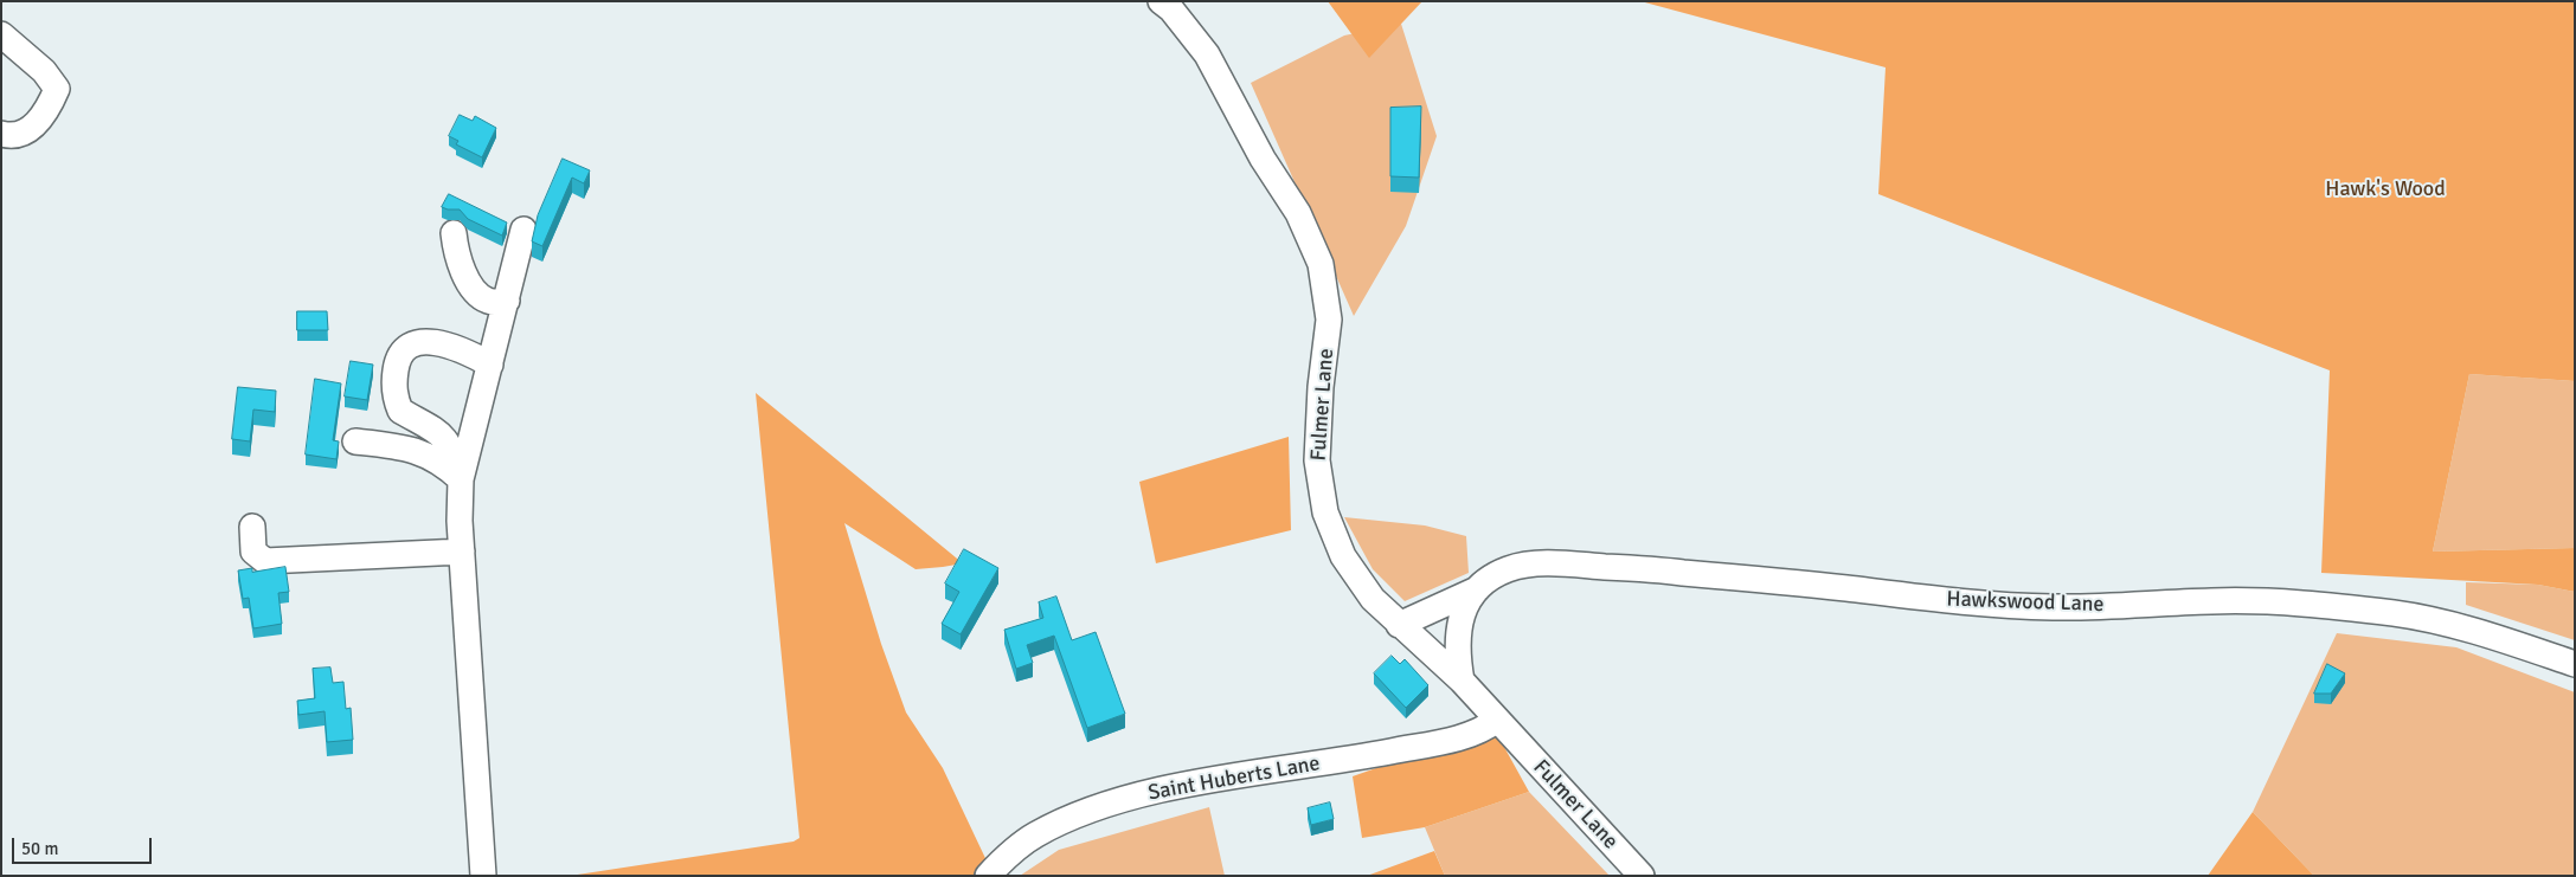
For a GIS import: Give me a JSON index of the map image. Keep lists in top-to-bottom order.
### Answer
{
  "streets": {
    "street": ["Fulmer Lane", "Hawkswood Lane", "Saint Huberts Lane"]
  },
  "crossings": [
    ["Fulmer Lane", "Hawkswood Lane"],
    ["Fulmer Lane", "Saint Huberts Lane"]
  ],
  "parks": ["Hawk's Wood"],
  "scale_bar": "50 m"
}
